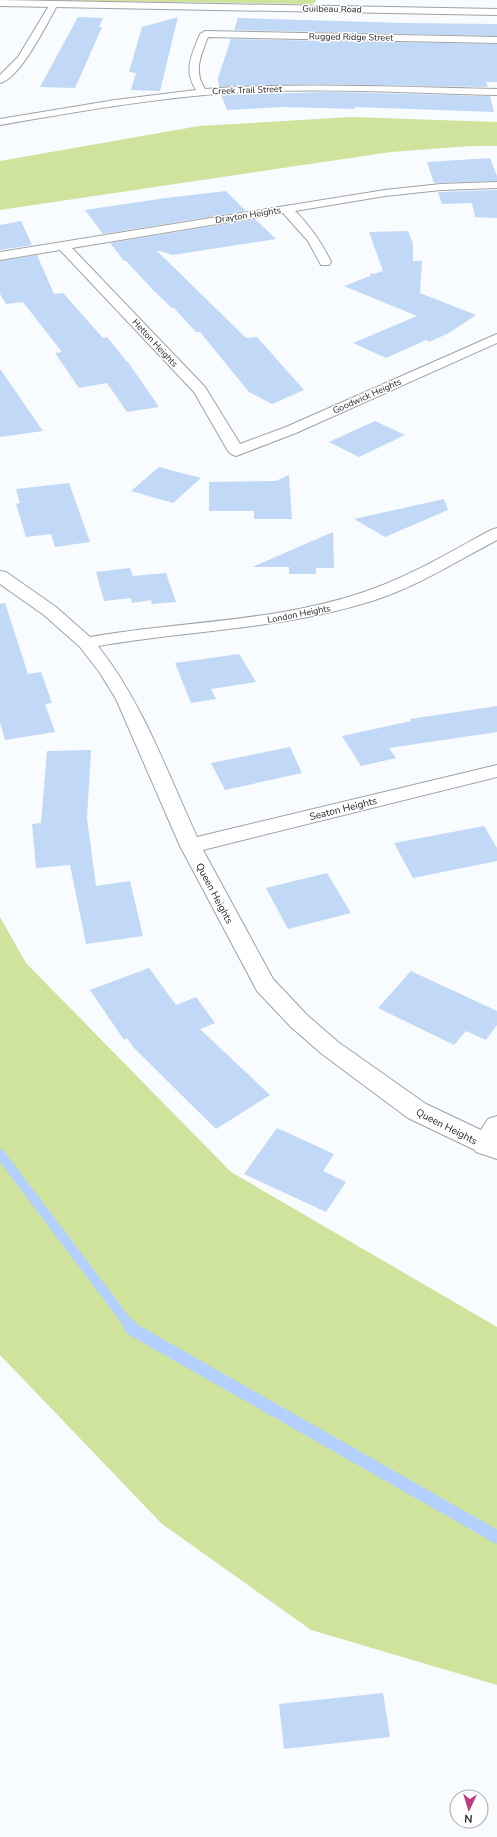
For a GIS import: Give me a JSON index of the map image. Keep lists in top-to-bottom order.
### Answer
{
  "streets": {
    "street": [
      "Guilbeau Road",
      "Rugged Ridge Street",
      "Creek Trail Street",
      "Drayton Heights",
      "Hetton Heights",
      "Goodwick Heights",
      "London Heights",
      "Seaton Heights",
      "Queen Heights"
    ]
  },
  "crossings": [
    ["Rugged Ridge Street", "Creek Trail Street"],
    ["Drayton Heights", "Hetton Heights"],
    ["Hetton Heights", "Goodwick Heights"],
    ["London Heights", "Queen Heights"],
    ["Seaton Heights", "Queen Heights"]
  ],
  "north": "bottom"
}
